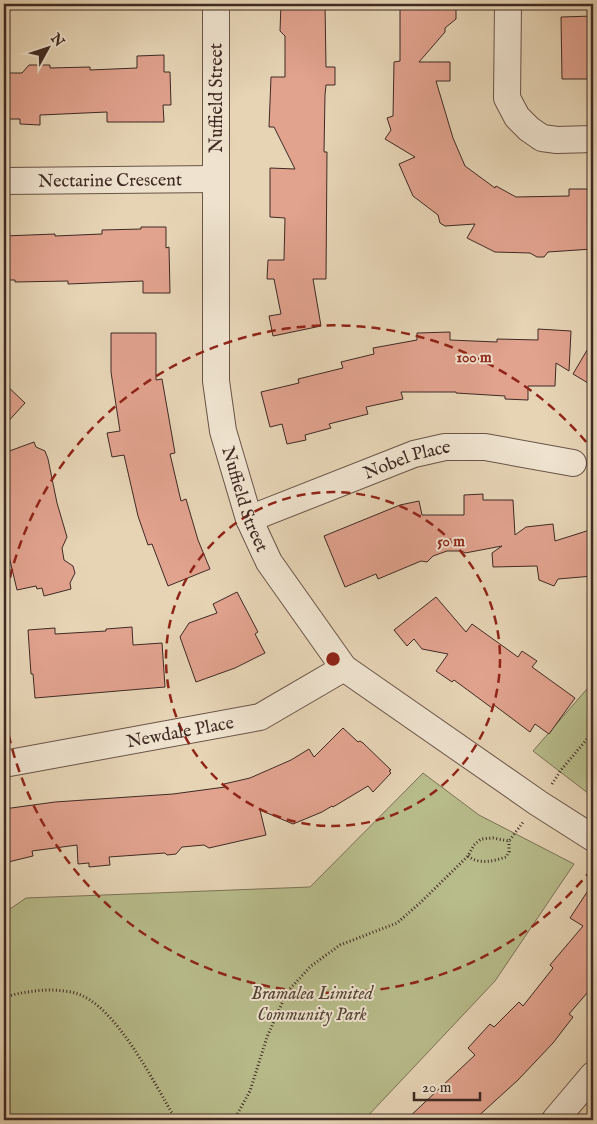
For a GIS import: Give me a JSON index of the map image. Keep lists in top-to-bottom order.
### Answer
{
  "streets": {
    "street": [
      "Nuffield Street",
      "Nectarine Crescent",
      "Nobel Place",
      "Newdale Place"
    ]
  },
  "crossings": [
    ["Nuffield Street", "Nectarine Crescent"],
    ["Nuffield Street", "Nobel Place"],
    ["Nuffield Street", "Newdale Place"]
  ],
  "parks": ["Bramalea Limited Community Park"],
  "scale_bar": "20 m",
  "north": "top right",
  "rings": ["100 m", "50 m"]
}
